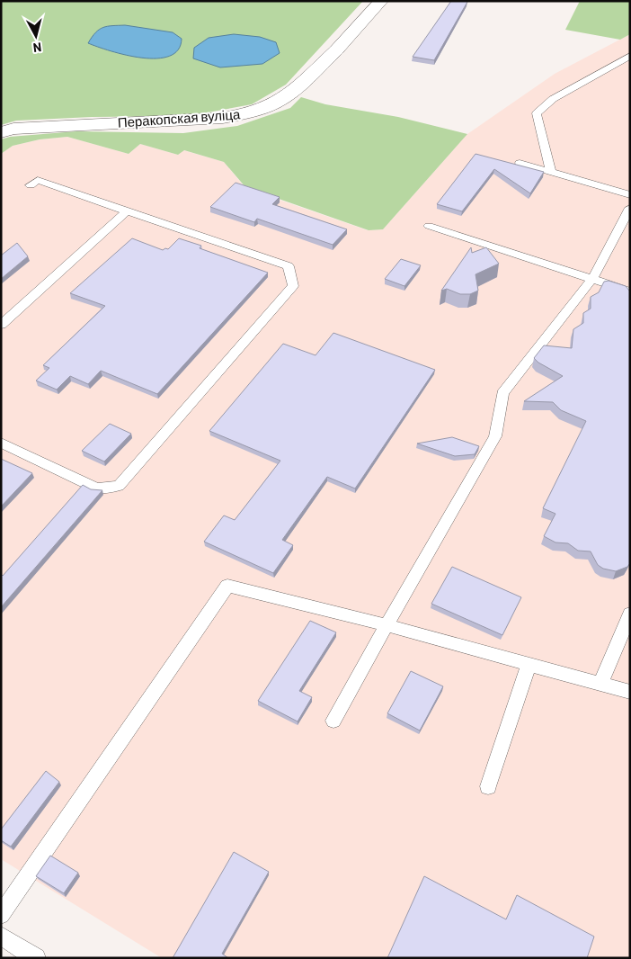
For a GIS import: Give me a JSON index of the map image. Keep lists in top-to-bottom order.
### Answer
{
  "streets": {
    "street": ["Перакопская вуліца"]
  },
  "north": "bottom"
}
